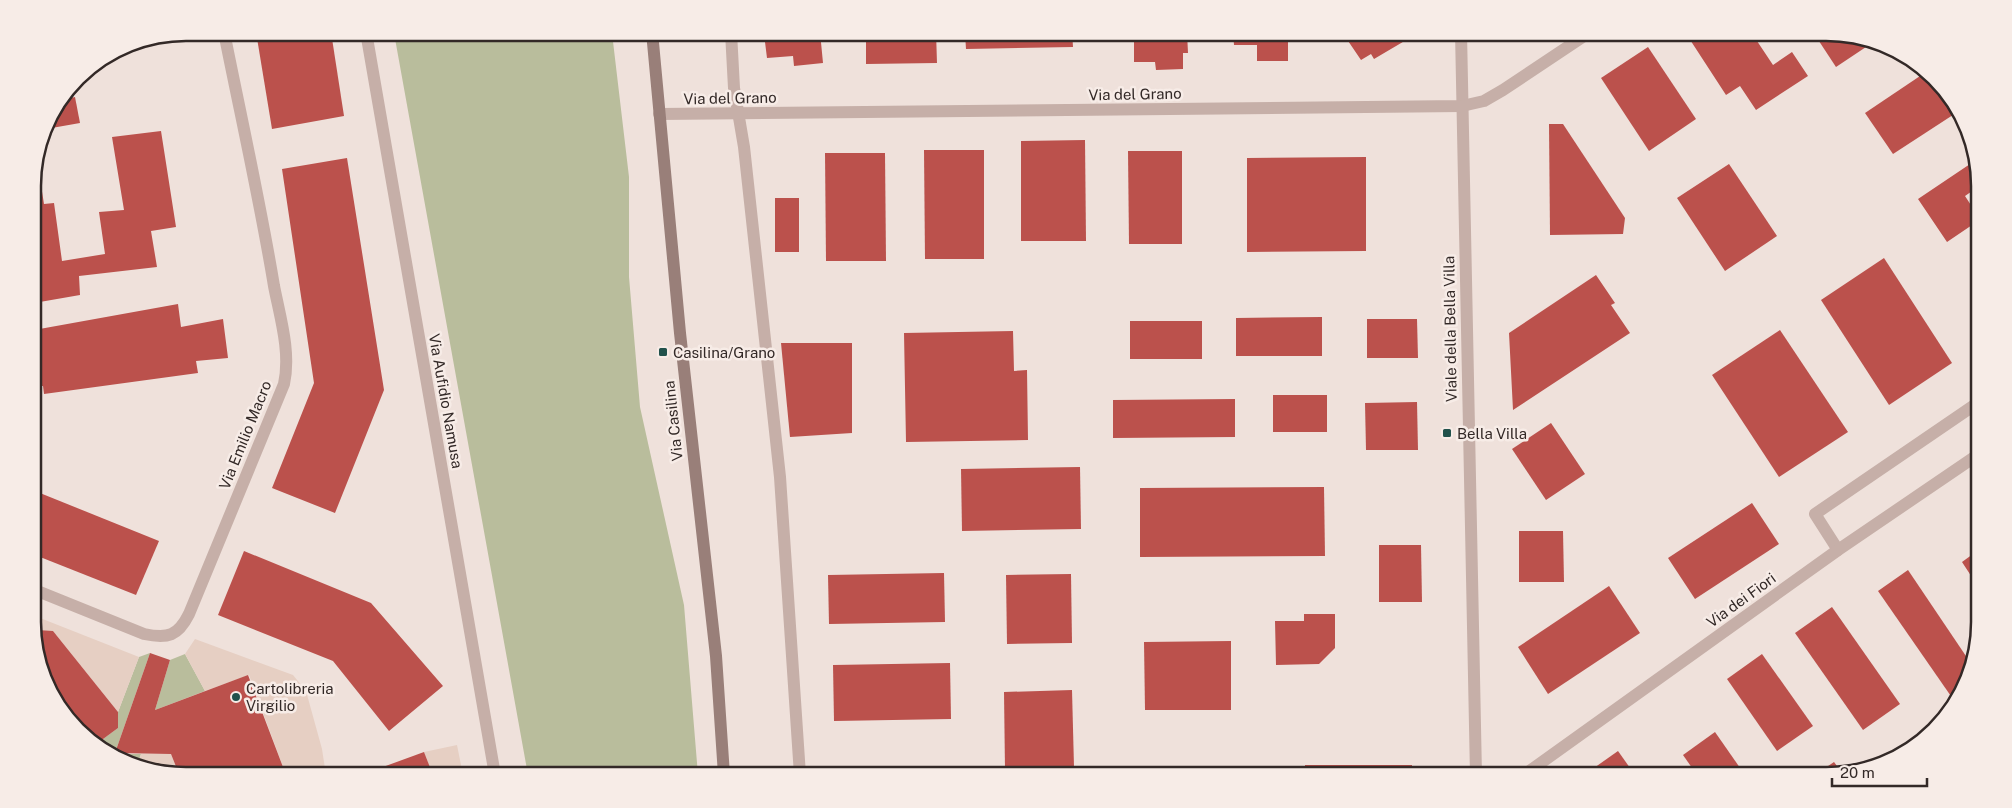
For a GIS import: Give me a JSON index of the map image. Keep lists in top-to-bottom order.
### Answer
{
  "streets": {
    "main road": ["Via Casilina"],
    "street": [
      "Via del Grano",
      "Viale della Bella Villa",
      "Via Aufidio Namusa",
      "Via Emilio Macro",
      "Via dei Fiori"
    ]
  },
  "crossings": [
    ["Via del Grano", "Viale della Bella Villa"],
    ["Via del Grano", "Via Casilina"]
  ],
  "places": {
    "transit": ["Casilina/Grano", "Bella Villa"],
    "other": ["Cartolibreria Virgilio"]
  },
  "scale_bar": "20 m"
}
